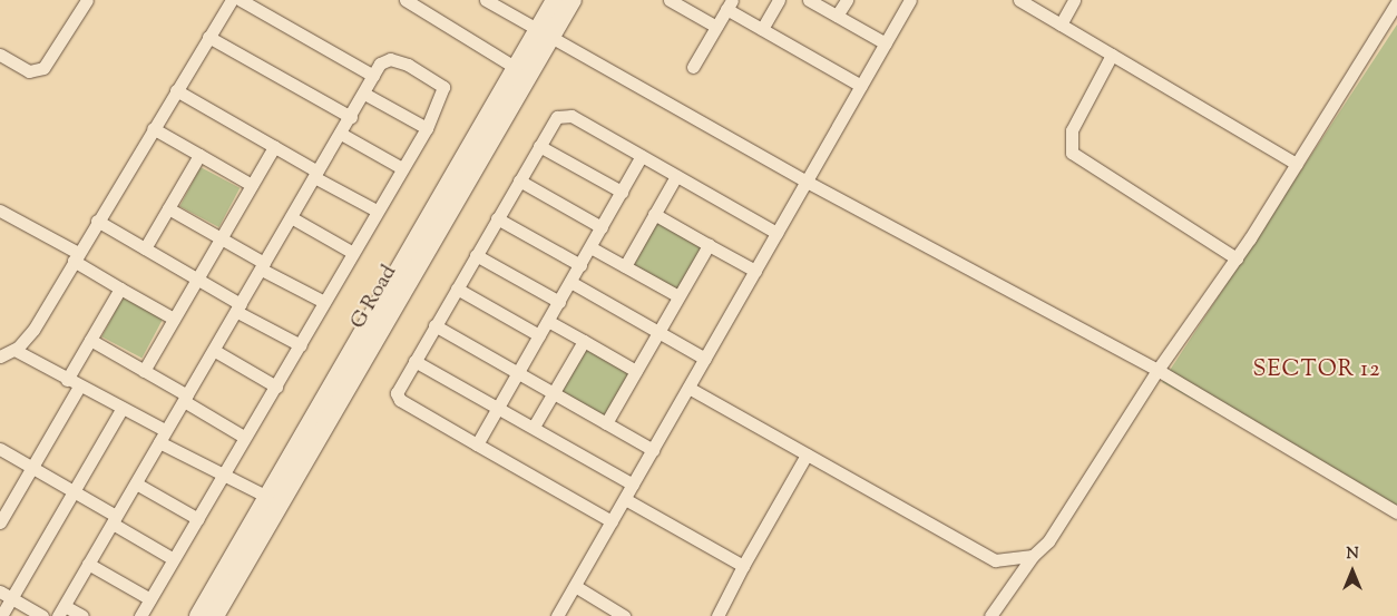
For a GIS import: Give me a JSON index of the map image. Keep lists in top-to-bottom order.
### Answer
{
  "streets": {
    "street": ["G Road"]
  },
  "districts": ["SECTOR 12"],
  "north": "top"
}
